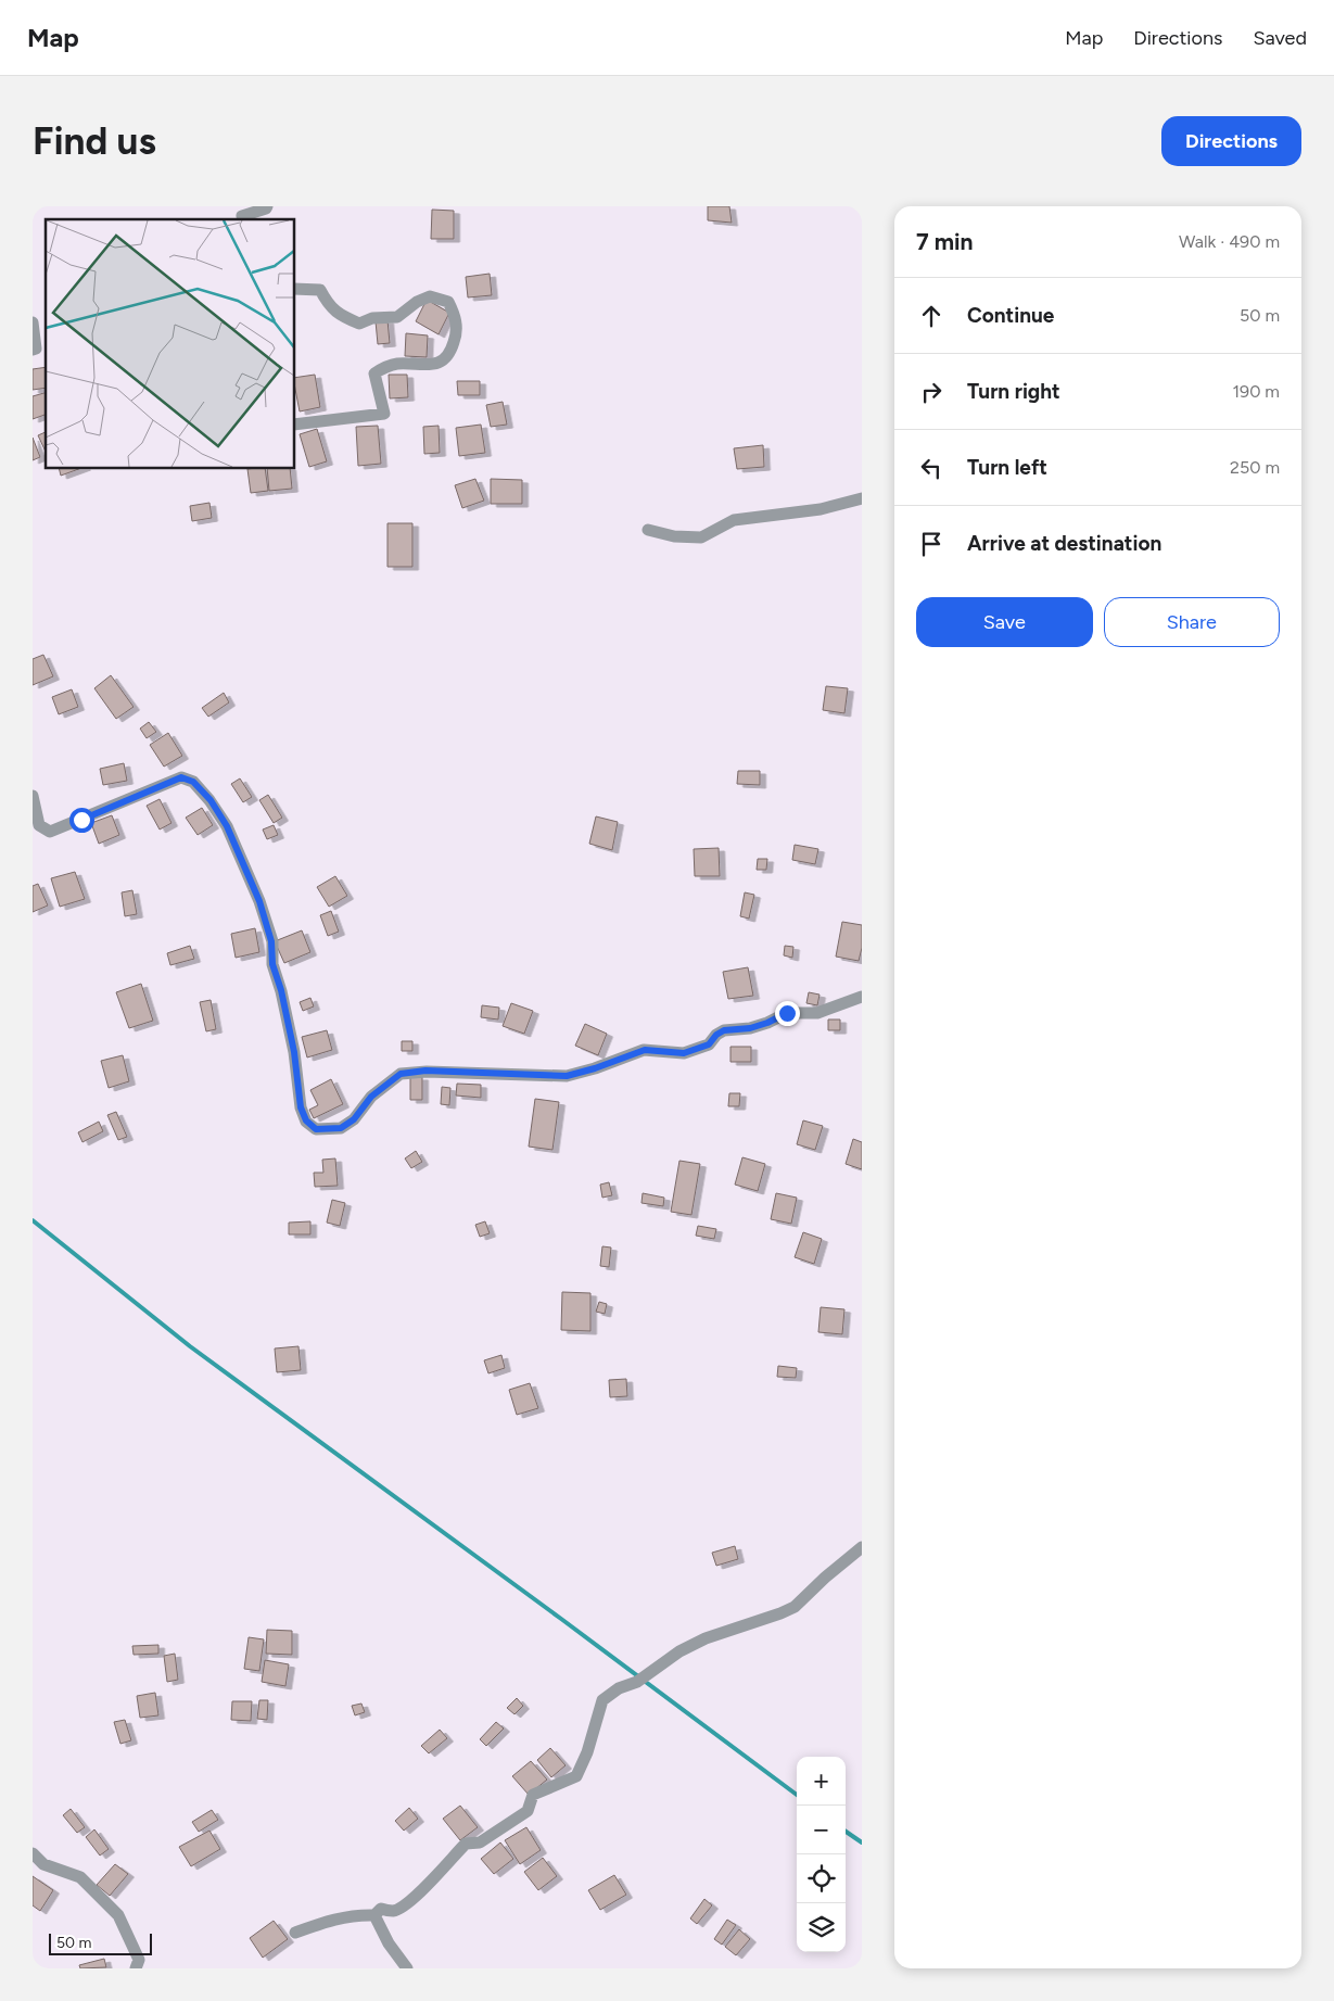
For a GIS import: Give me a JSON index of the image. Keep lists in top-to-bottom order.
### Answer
{
  "scale_bar": "50 m",
  "page": {
    "header": "Map",
    "nav": ["Map", "Directions", "Saved"],
    "buttons": [
      "Directions",
      ["Save", "Share"]
    ],
    "title": "Find us",
    "heading": ["7 min", "Walk · 490 m"],
    "list": [
      ["Continue", "50 m"],
      ["Turn right", "190 m"],
      ["Turn left", "250 m"],
      "Arrive at destination"
    ],
    "map_buttons": ["+", "−"],
    "scale": "50 m"
  }
}
